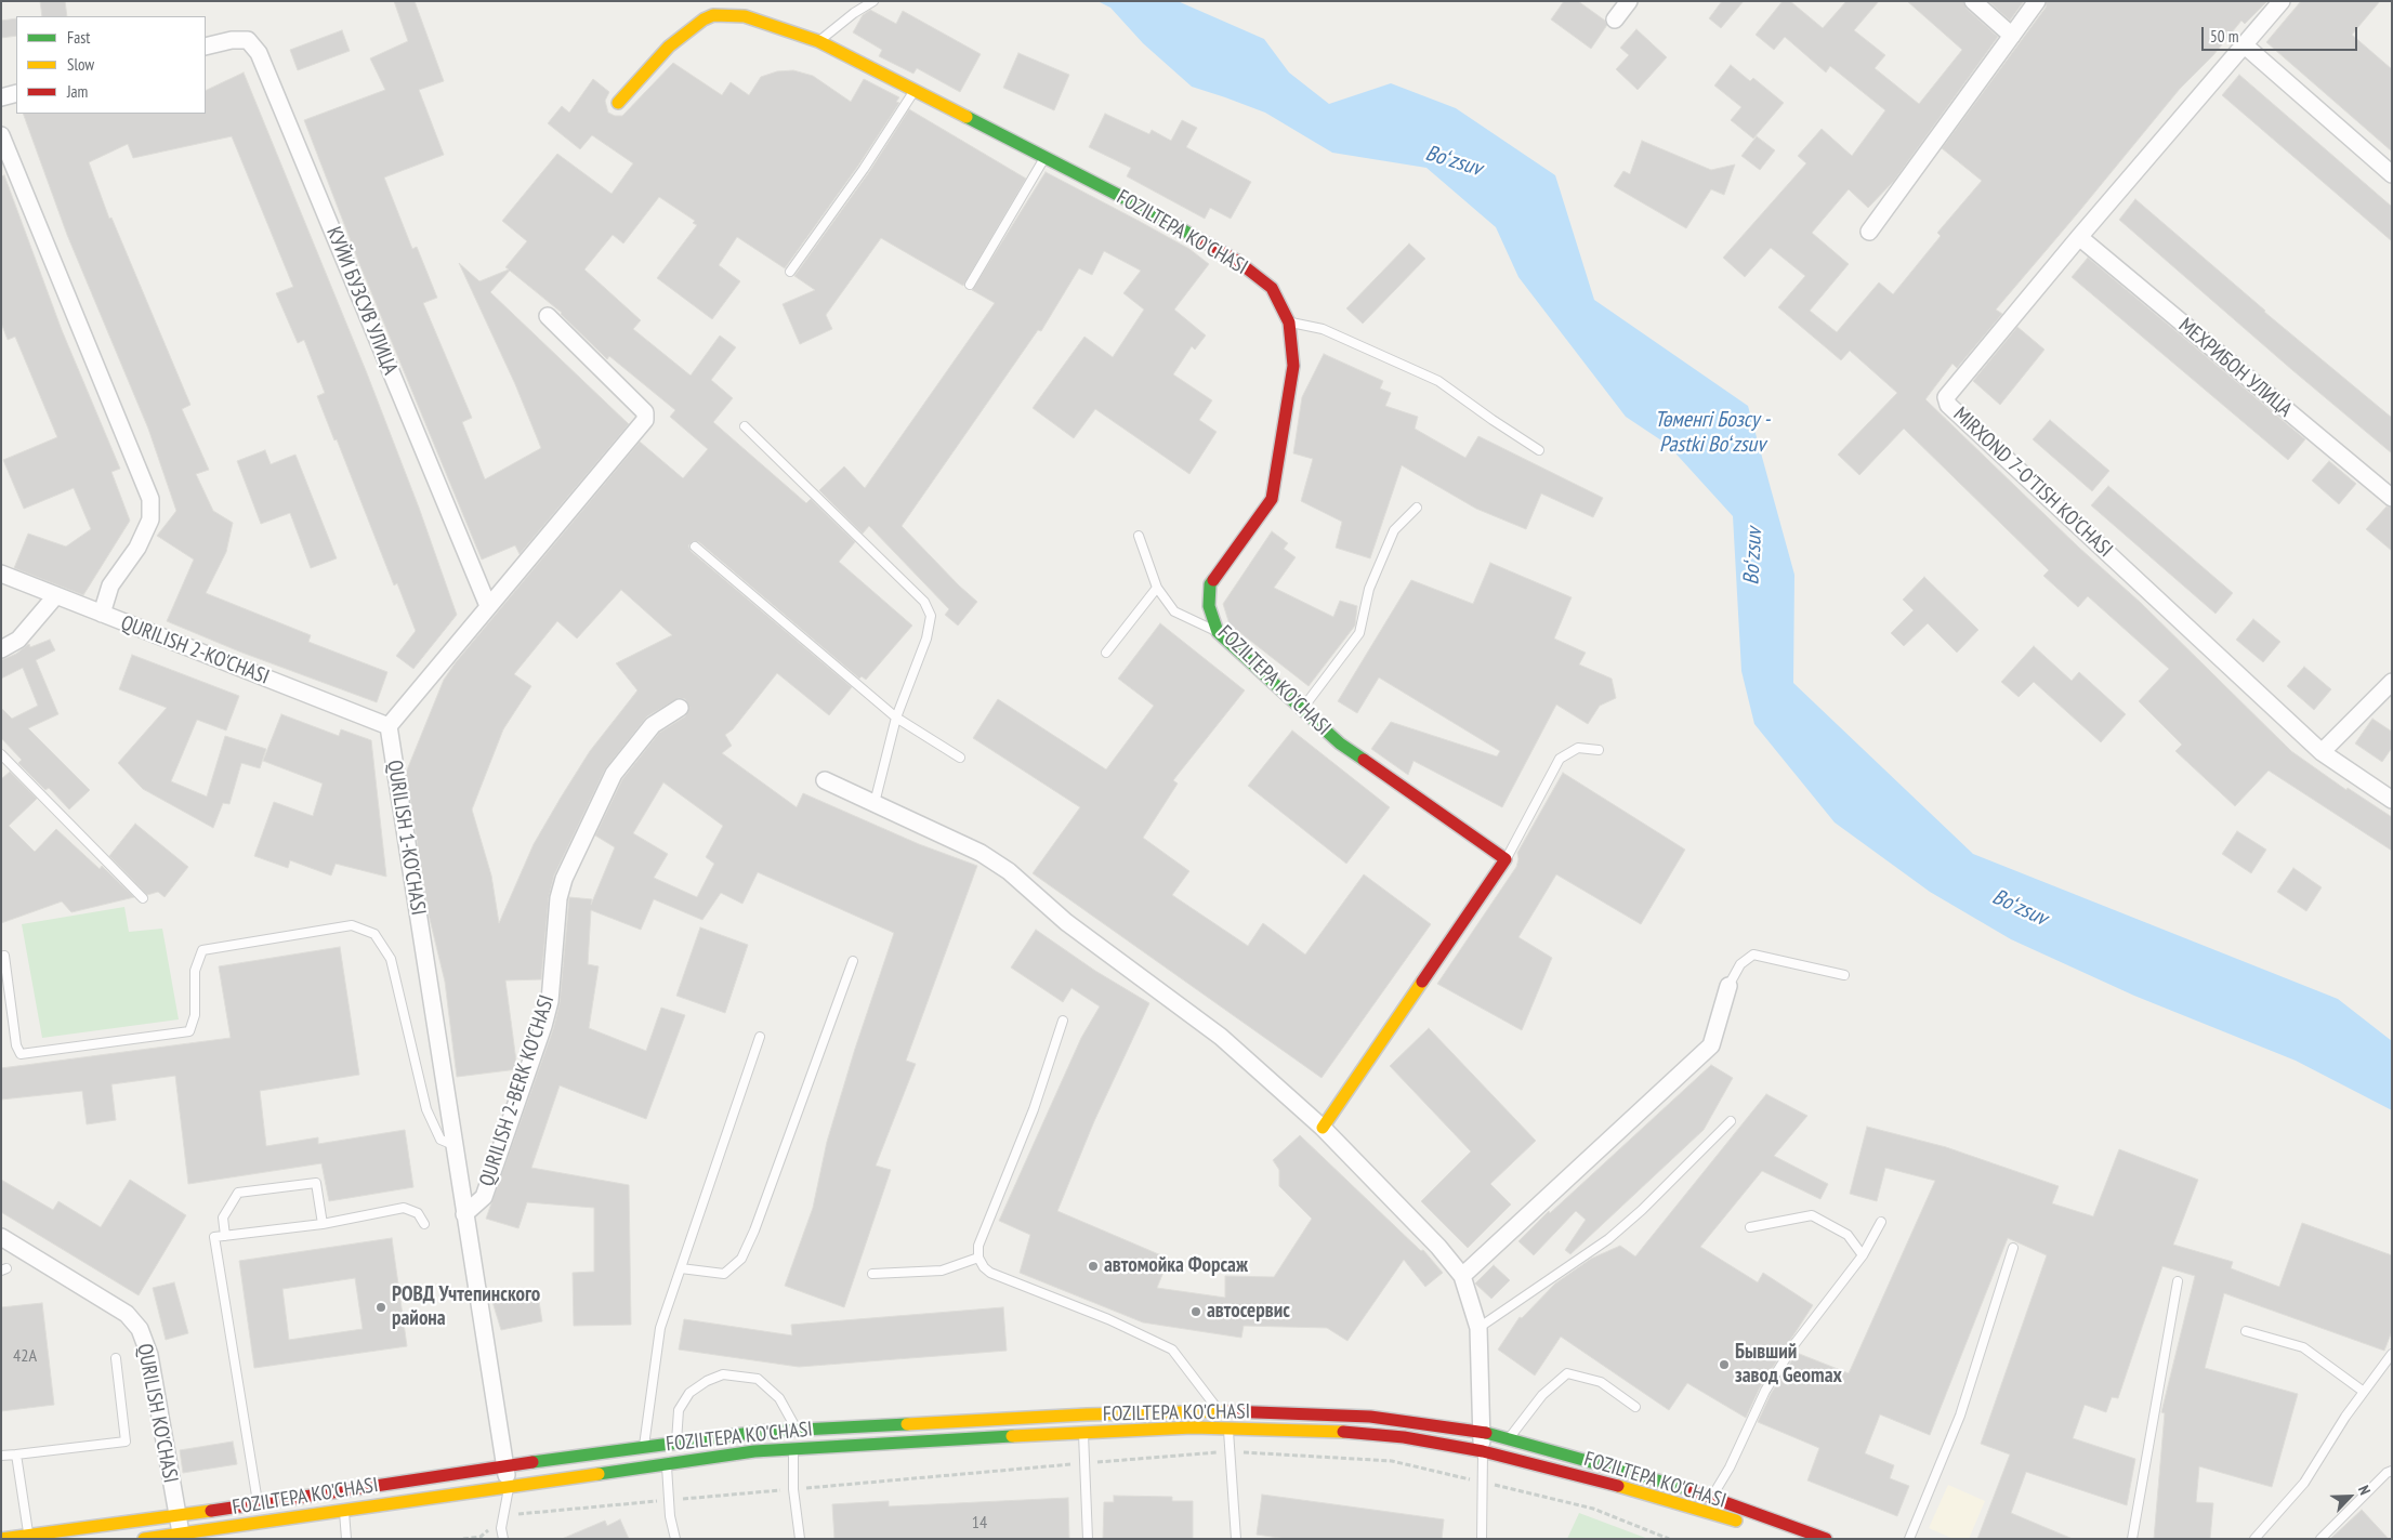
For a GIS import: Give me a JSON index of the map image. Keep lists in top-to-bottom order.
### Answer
{
  "streets": {
    "main road": ["FOZILTEPA KO'CHASI"],
    "street": [
      "КУЙИ БУЗСУВ УЛИЦА",
      "МЕХРИБОН УЛИЦА",
      "MIRXOND 7-O'TISH KO'CHASI",
      "QURILISH 2-KO'CHASI",
      "QURILISH 1-KO'CHASI",
      "QURILISH 2-BERK KO'CHASI",
      "QURILISH KO'CHASI"
    ]
  },
  "crossings": [
    ["FOZILTEPA KO'CHASI", "QURILISH 1-KO'CHASI"],
    ["FOZILTEPA KO'CHASI", "QURILISH KO'CHASI"],
    ["МЕХРИБОН УЛИЦА", "MIRXOND 7-O'TISH KO'CHASI"],
    ["QURILISH 2-KO'CHASI", "QURILISH 1-KO'CHASI"],
    ["QURILISH 1-KO'CHASI", "QURILISH 2-BERK KO'CHASI"]
  ],
  "water": ["Boʻzsuv", "Төменгі Бозсу - Pastki Boʻzsuv"],
  "places": [
    "автомойка Форсаж",
    "РОВД Учтепинского района",
    "автосервис",
    "Бывший завод Geomax"
  ],
  "house_numbers": ["42А", "14"],
  "legend": ["Fast", "Slow", "Jam"],
  "scale_bar": "50 m",
  "north": "top right"
}
